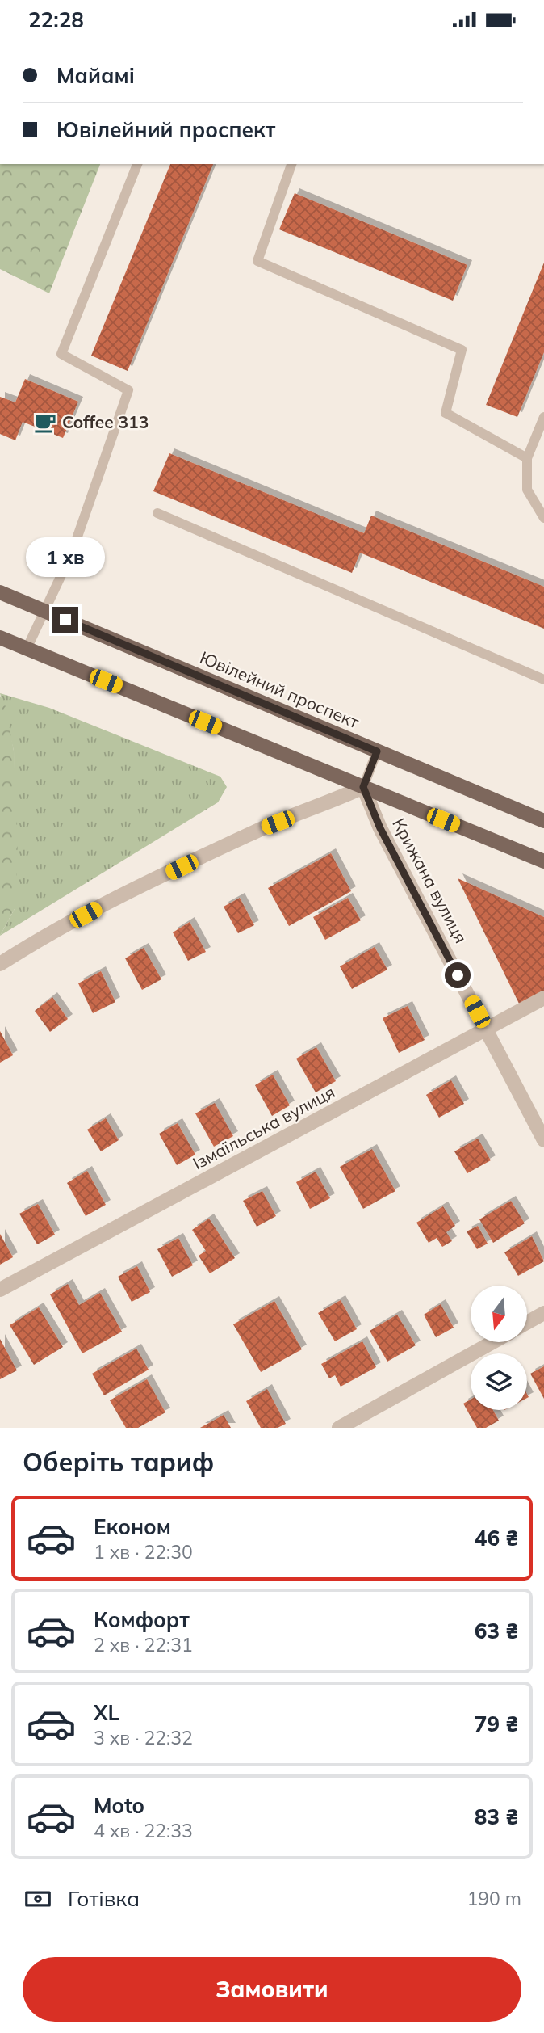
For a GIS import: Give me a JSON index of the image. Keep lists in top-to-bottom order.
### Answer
{
  "streets": {
    "main road": ["Ювілейний проспект"],
    "street": ["Крижана вулиця", "Ізмаїльська вулиця"]
  },
  "crossings": [
    ["Крижана вулиця", "Ізмаїльська вулиця"]
  ],
  "places": {
    "cafe": ["Coffee 313"]
  },
  "north": "bottom",
  "page": {
    "status": "22:28",
    "banner": ["Майамі", "Ювілейний проспект"],
    "bubble": "1 хв",
    "heading": "Оберіть тариф",
    "list": [
      {
        "name": "Економ",
        "note": "1 хв · 22:30",
        "value": "46 ₴"
      },
      {
        "name": "Комфорт",
        "note": "2 хв · 22:31",
        "value": "63 ₴"
      },
      {
        "name": "XL",
        "note": "3 хв · 22:32",
        "value": "79 ₴"
      },
      {
        "name": "Moto",
        "note": "4 хв · 22:33",
        "value": "83 ₴"
      }
    ],
    "pay": ["Готівка", "190 m"],
    "buttons": "Замовити"
  }
}
